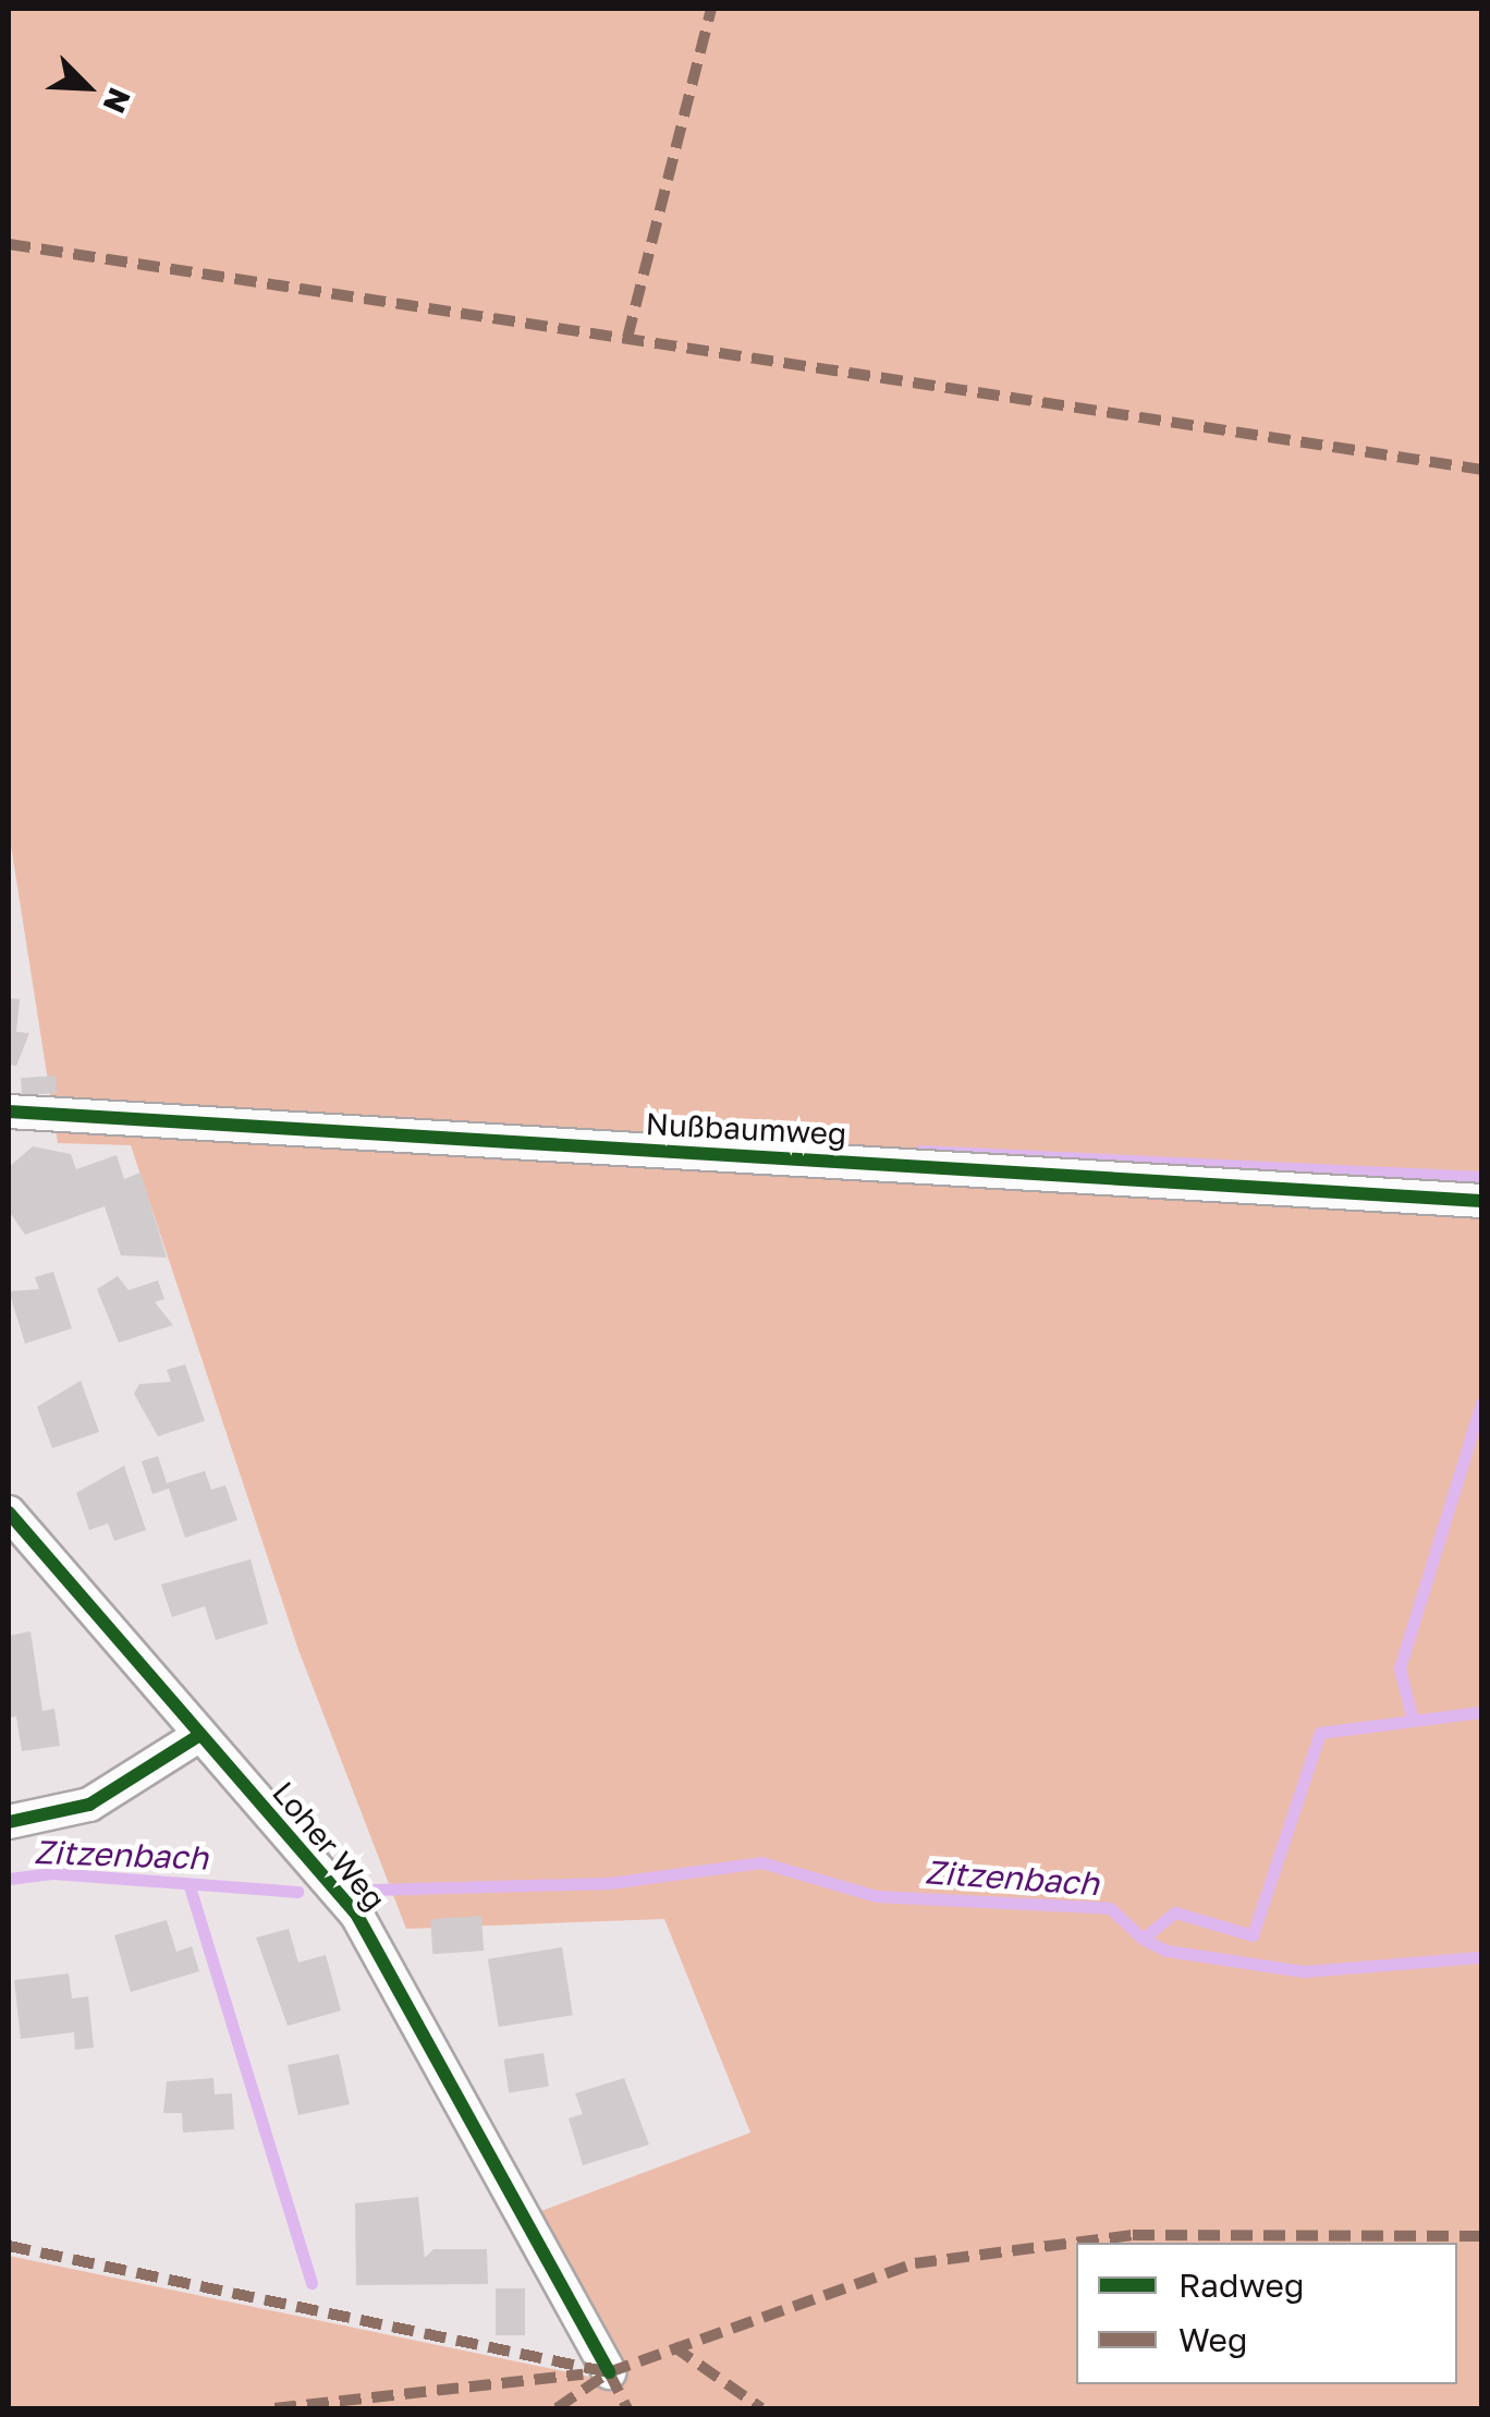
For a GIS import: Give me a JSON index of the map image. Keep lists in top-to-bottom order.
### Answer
{
  "streets": {
    "street": ["Nußbaumweg", "Loher Weg"]
  },
  "water": ["Zitzenbach"],
  "legend": ["Radweg", "Weg"],
  "north": "bottom right"
}
